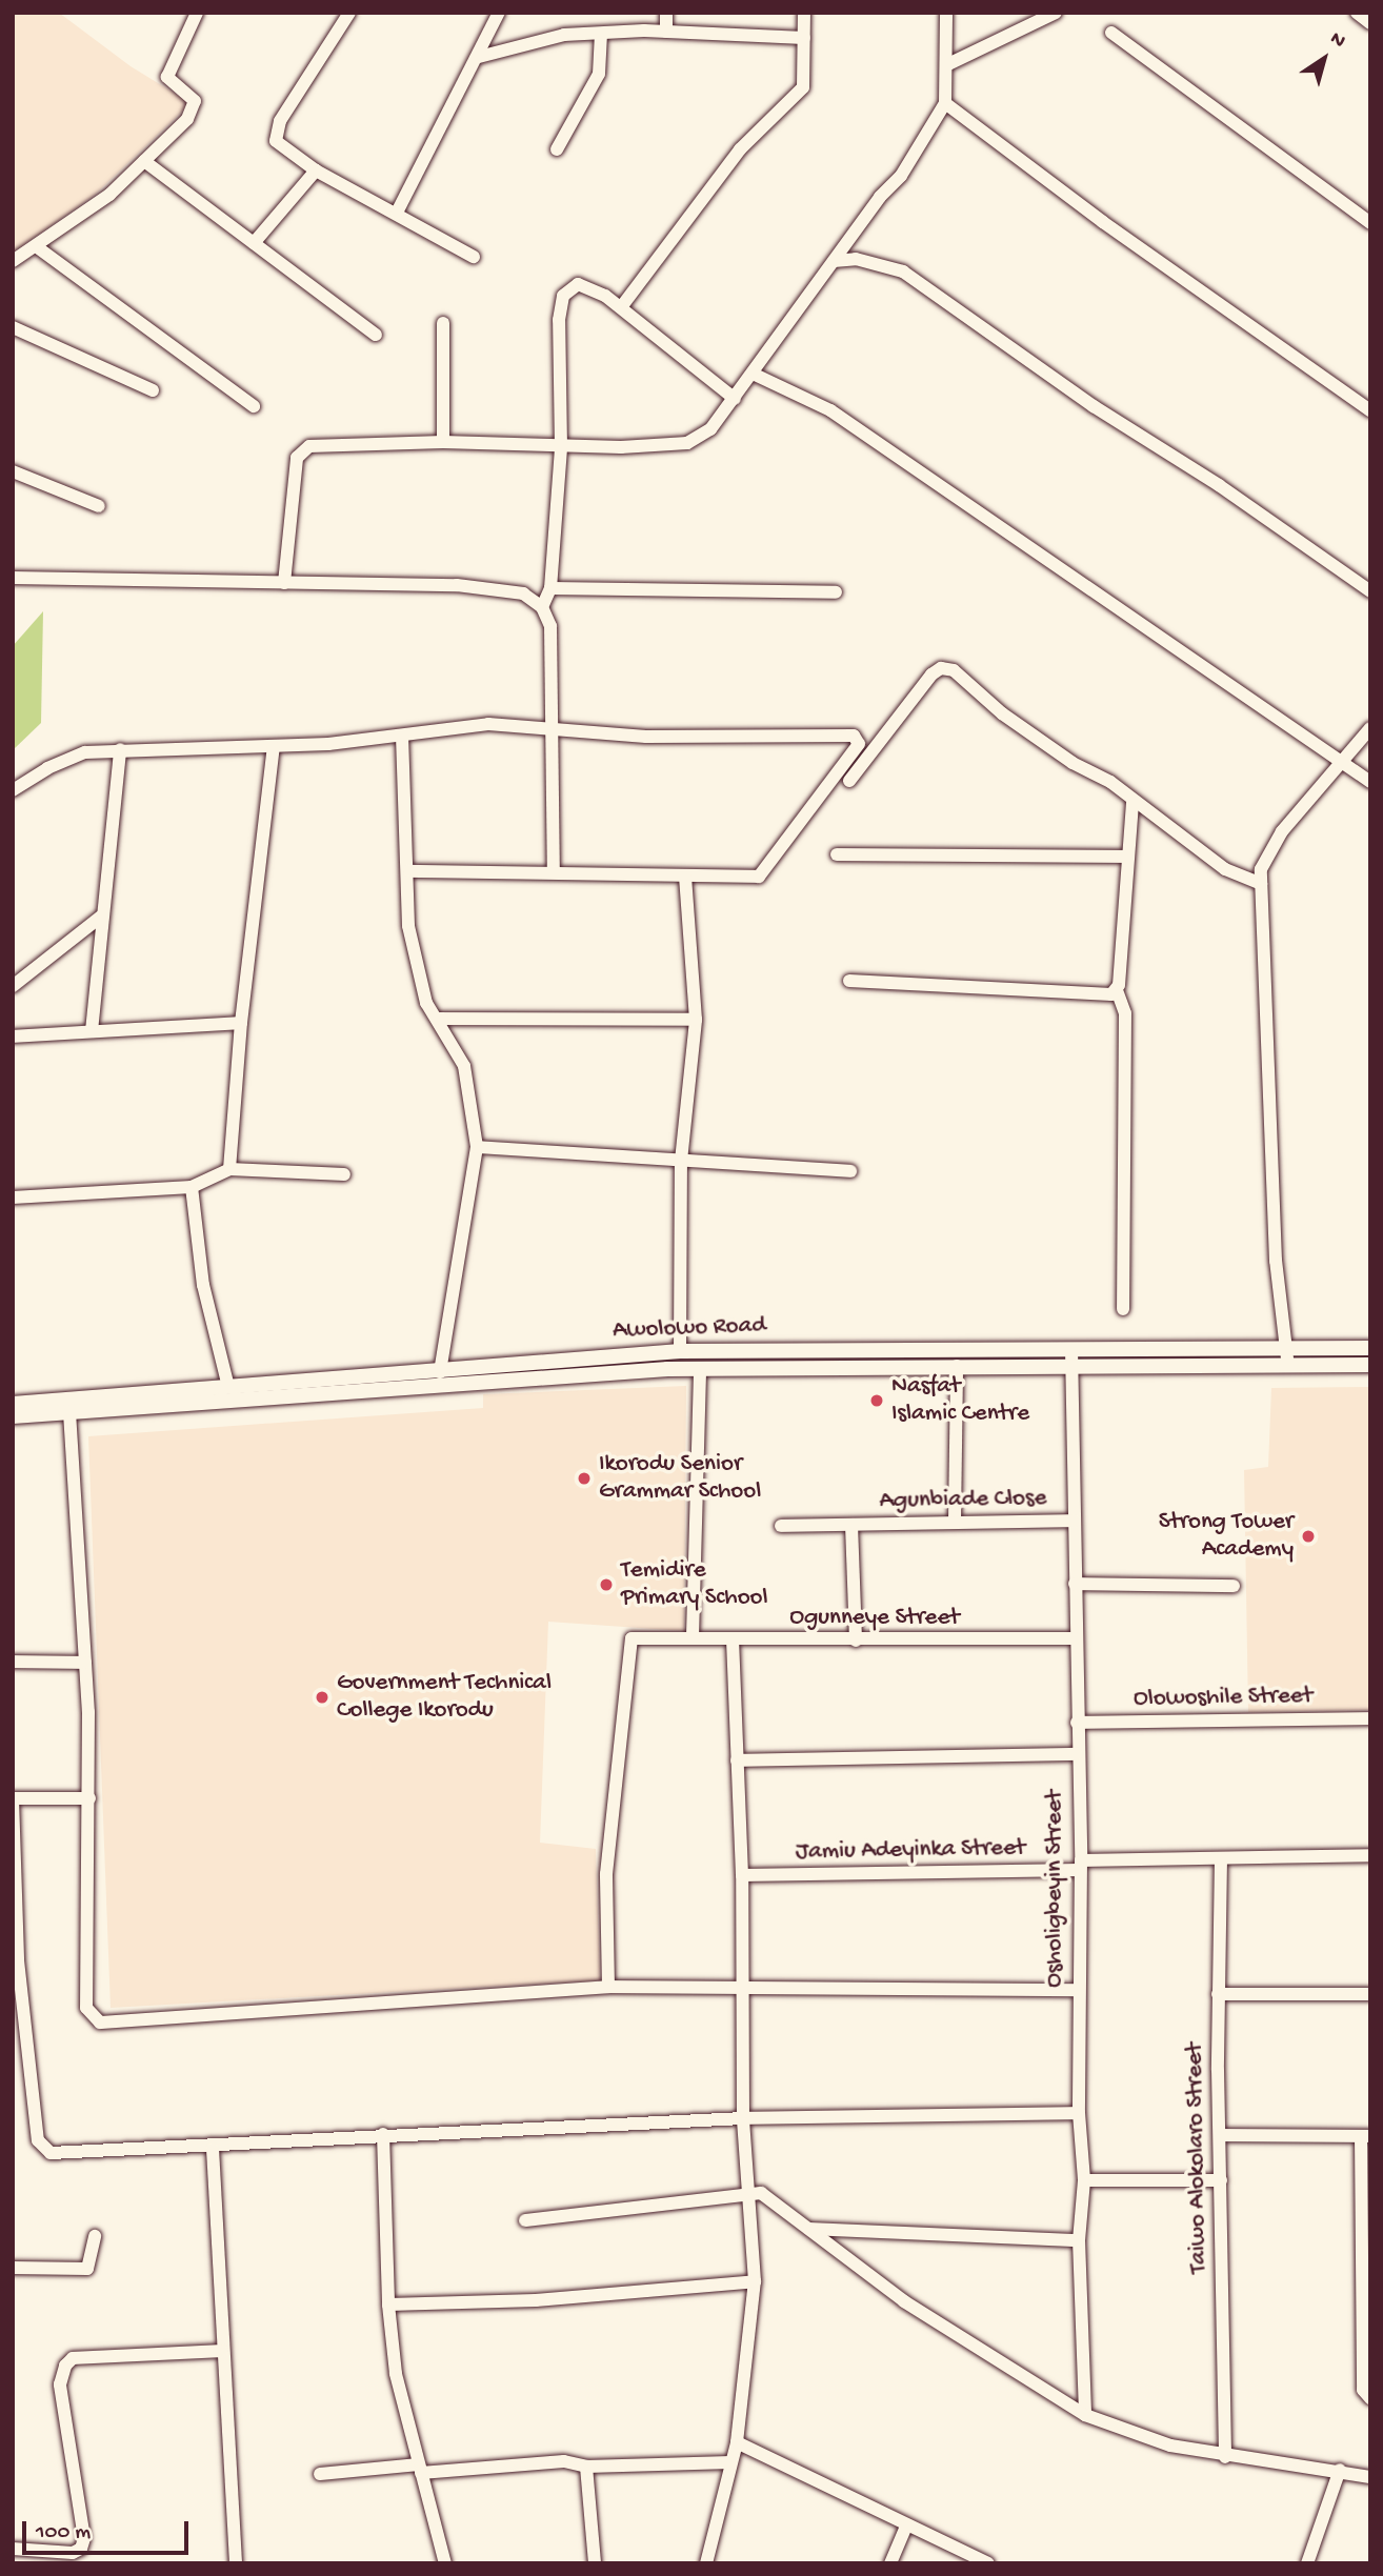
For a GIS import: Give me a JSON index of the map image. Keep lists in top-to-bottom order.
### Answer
{
  "streets": {
    "main road": ["Awolowo Road"],
    "street": [
      "Agunbiade Close",
      "Ogunneye Street",
      "Olowoshile Street",
      "Jamiu Adeyinka Street",
      "Osholigbeyin Street",
      "Taiwo Alokolaro Street"
    ]
  },
  "crossings": [
    ["Awolowo Road", "Osholigbeyin Street"],
    ["Agunbiade Close", "Ogunneye Street"],
    ["Agunbiade Close", "Osholigbeyin Street"],
    ["Ogunneye Street", "Osholigbeyin Street"],
    ["Olowoshile Street", "Osholigbeyin Street"],
    ["Jamiu Adeyinka Street", "Osholigbeyin Street"],
    ["Jamiu Adeyinka Street", "Taiwo Alokolaro Street"]
  ],
  "places": [
    "Nasfat Islamic Centre",
    "Ikorodu Senior Grammar School",
    "Strong Tower Academy",
    "Temidire Primary School",
    "Government Technical College Ikorodu"
  ],
  "scale_bar": "100 m",
  "north": "top right"
}
